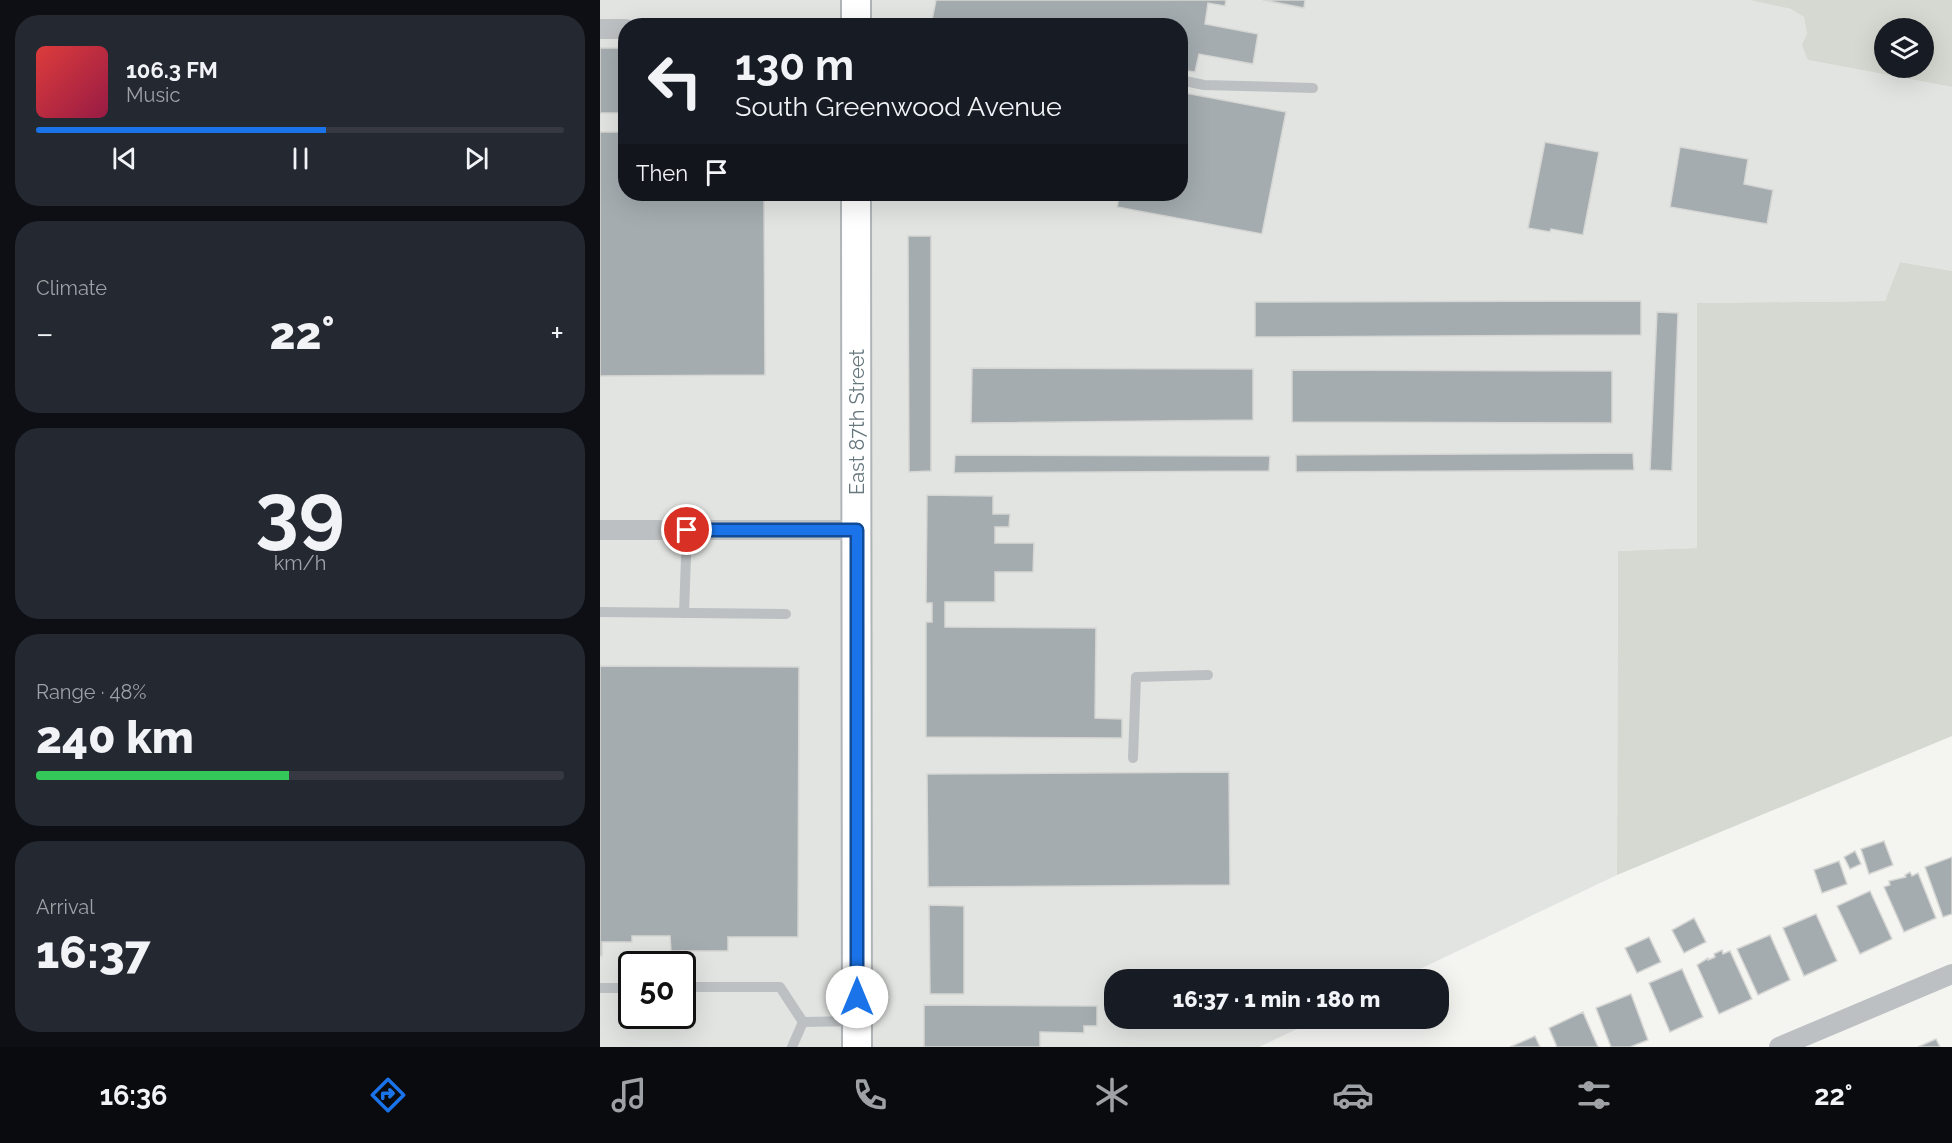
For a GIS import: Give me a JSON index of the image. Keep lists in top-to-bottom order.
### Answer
{
  "streets": {
    "main road": ["East 87th Street"]
  },
  "page": {
    "turn": ["130 m", "South Greenwood Avenue"],
    "song": ["106.3 FM", "Music"],
    "then": "Then",
    "tile": [
      "Climate",
      ["39", "km/h"],
      ["Range · 48%", "240 km"],
      ["Arrival", "16:37"]
    ],
    "heat": ["−", "22°", "+"],
    "limit": "50",
    "trip": "16:37 · 1 min · 180 m",
    "tabs": ["16:36", "22°"]
  }
}
